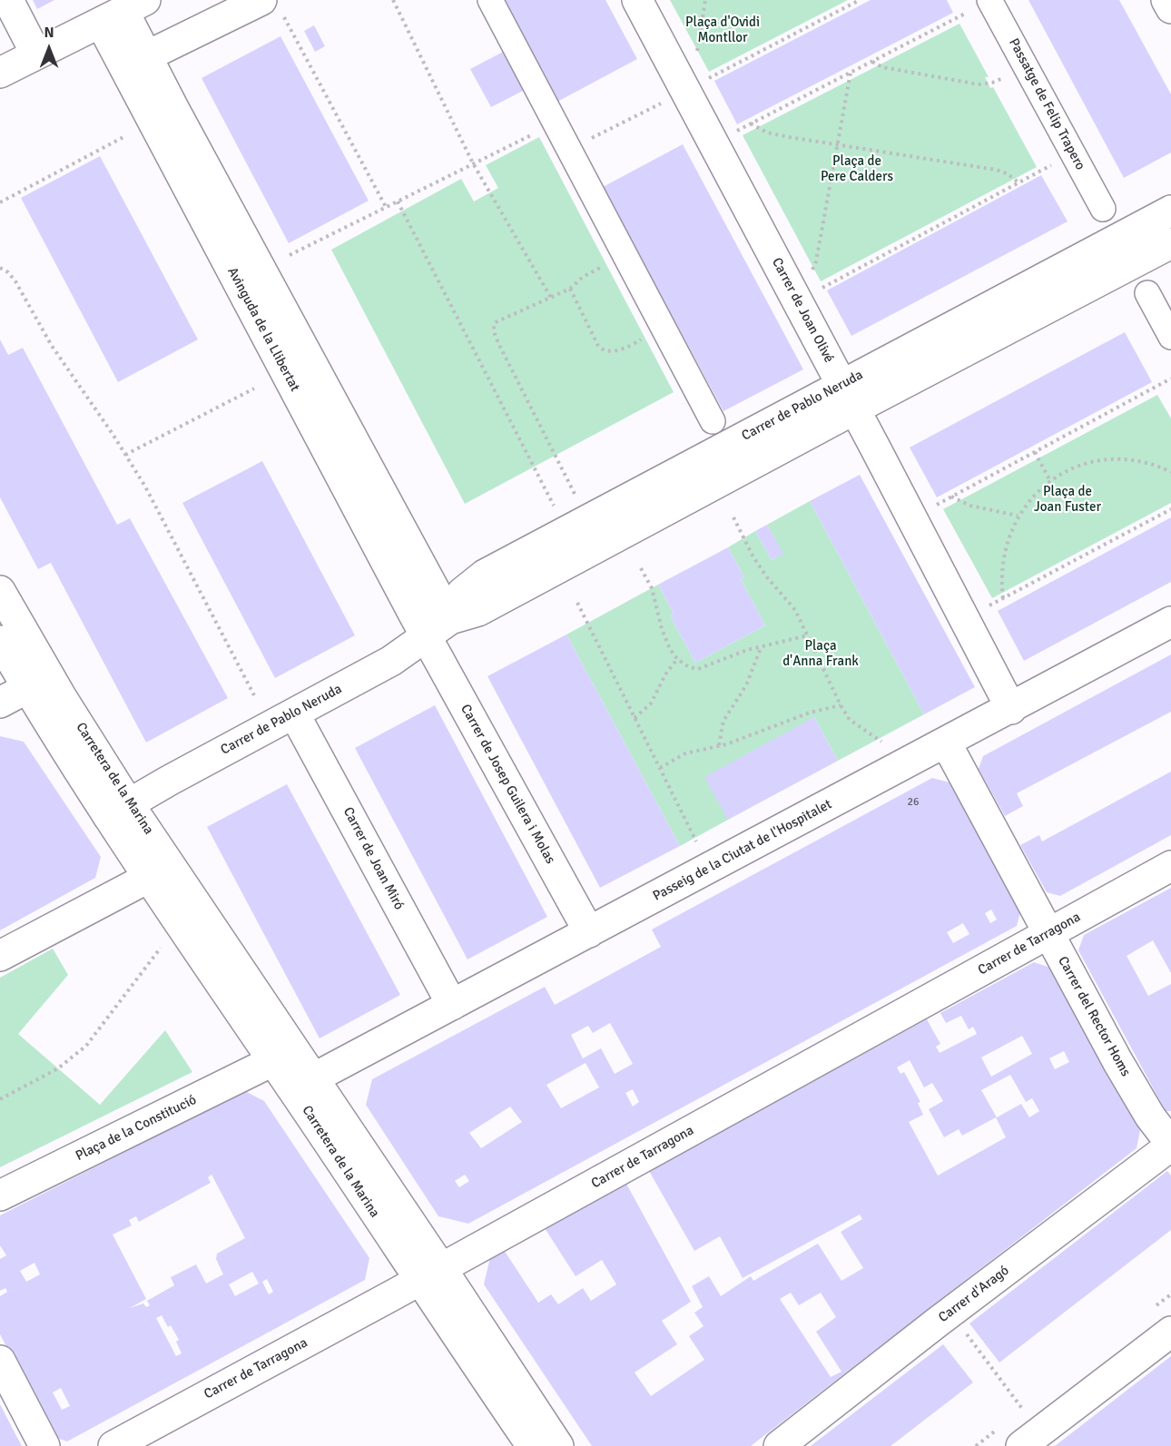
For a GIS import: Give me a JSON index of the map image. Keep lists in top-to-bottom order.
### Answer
{
  "streets": {
    "street": [
      "Passatge de Felip Trapero",
      "Carrer de Joan Olivé",
      "Avinguda de la Llibertat",
      "Carrer de Pablo Neruda",
      "Carretera de la Marina",
      "Carrer de Josep Guilera i Molas",
      "Passeig de la Ciutat de l'Hospitalet",
      "Carrer de Joan Miró",
      "Carrer de Tarragona",
      "Carrer del Rector Homs",
      "Plaça de la Constitució",
      "Carrer d'Aragó"
    ]
  },
  "crossings": [
    ["Carrer de Joan Olivé", "Carrer de Pablo Neruda"],
    ["Carrer de Joan Olivé", "Passeig de la Ciutat de l'Hospitalet"],
    ["Avinguda de la Llibertat", "Carrer de Pablo Neruda"],
    ["Avinguda de la Llibertat", "Carrer de Josep Guilera i Molas"],
    ["Carrer de Pablo Neruda", "Carretera de la Marina"],
    ["Carrer de Pablo Neruda", "Carrer de Josep Guilera i Molas"],
    ["Carrer de Pablo Neruda", "Carrer de Joan Miró"],
    ["Carretera de la Marina", "Passeig de la Ciutat de l'Hospitalet"],
    ["Carretera de la Marina", "Carrer de Tarragona"],
    ["Carretera de la Marina", "Plaça de la Constitució"],
    ["Carrer de Josep Guilera i Molas", "Passeig de la Ciutat de l'Hospitalet"],
    ["Passeig de la Ciutat de l'Hospitalet", "Carrer de Joan Miró"],
    ["Passeig de la Ciutat de l'Hospitalet", "Carrer del Rector Homs"],
    ["Carrer de Tarragona", "Carrer del Rector Homs"],
    ["Carrer del Rector Homs", "Carrer d'Aragó"]
  ],
  "parks": [
    "Plaça d'Ovidi Montllor",
    "Plaça de Pere Calders",
    "Plaça de Joan Fuster",
    "Plaça d'Anna Frank"
  ],
  "house_numbers": ["26"],
  "north": "top"
}
